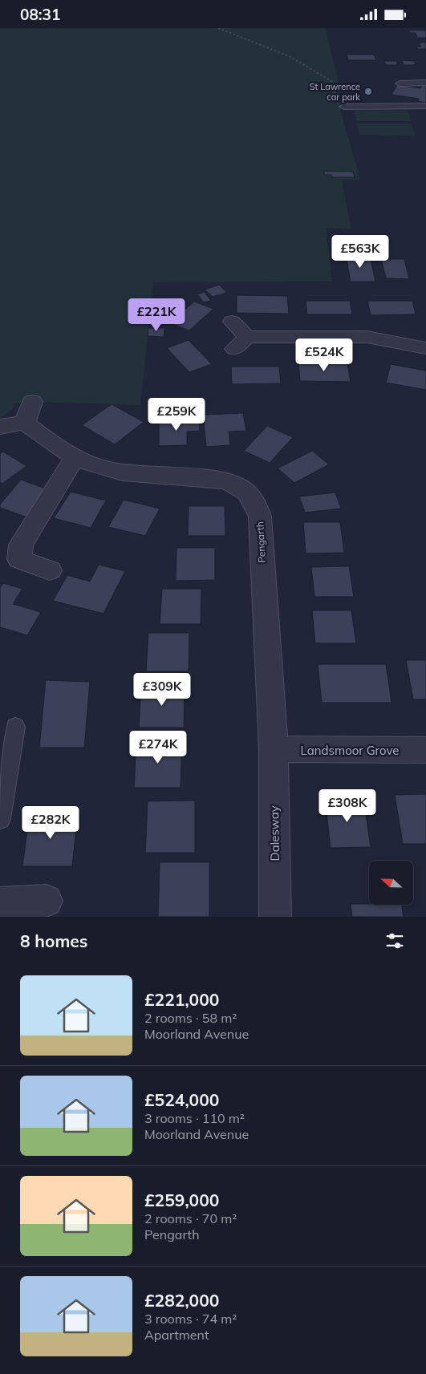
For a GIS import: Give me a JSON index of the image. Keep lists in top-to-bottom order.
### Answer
{
  "streets": {
    "street": ["Pengarth", "Landsmoor Grove", "Dalesway"]
  },
  "crossings": [
    ["Pengarth", "Landsmoor Grove"],
    ["Pengarth", "Dalesway"],
    ["Landsmoor Grove", "Dalesway"]
  ],
  "places": ["St Lawrence car park"],
  "north": "left",
  "page": {
    "status": "08:31",
    "price": [
      "£563K",
      "£221K",
      "£524K",
      "£259K",
      "£309K",
      "£274K",
      "£308K",
      "£282K"
    ],
    "heading": "8 homes",
    "list": [
      {
        "name": "£221,000",
        "note": "2 rooms · 58 m² · Moorland Avenue"
      },
      {
        "name": "£524,000",
        "note": "3 rooms · 110 m² · Moorland Avenue"
      },
      {
        "name": "£259,000",
        "note": "2 rooms · 70 m² · Pengarth"
      },
      {
        "name": "£282,000",
        "note": "3 rooms · 74 m² · Apartment"
      }
    ]
  }
}
